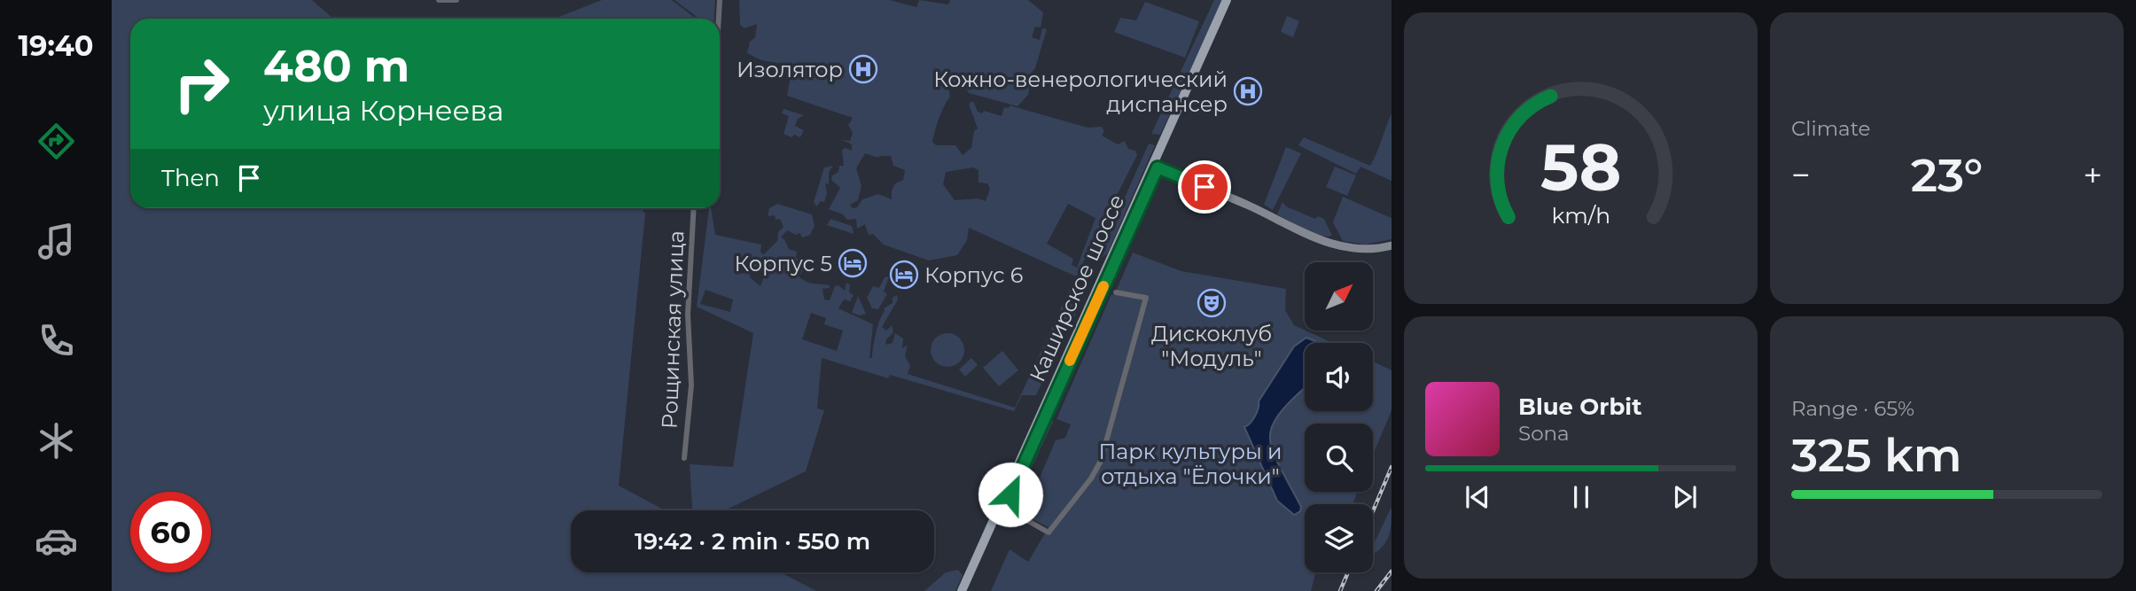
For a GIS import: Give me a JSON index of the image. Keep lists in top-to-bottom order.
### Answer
{
  "streets": {
    "main road": ["Каширское шоссе"],
    "street": ["Рощинская улица"]
  },
  "parks": ["Парк культуры и отдыха \"Ёлочки\""],
  "places": {
    "hospital": ["Изолятор", "Кожно-венерологический диспансер"],
    "hotel": ["Корпус 5", "Корпус 6"],
    "theatre": ["Дискоклуб \"Модуль\""]
  },
  "north": "top right",
  "page": {
    "tabs": "19:40",
    "tile": [
      "Climate",
      ["Range · 65%", "325 km"]
    ],
    "turn": ["480 m", "улица Корнеева"],
    "then": "Then",
    "heat": ["−", "23°", "+"],
    "song": ["Blue Orbit", "Sona"],
    "limit": "60",
    "trip": "19:42 · 2 min · 550 m",
    "gauge": ["58", "km/h"]
  }
}
